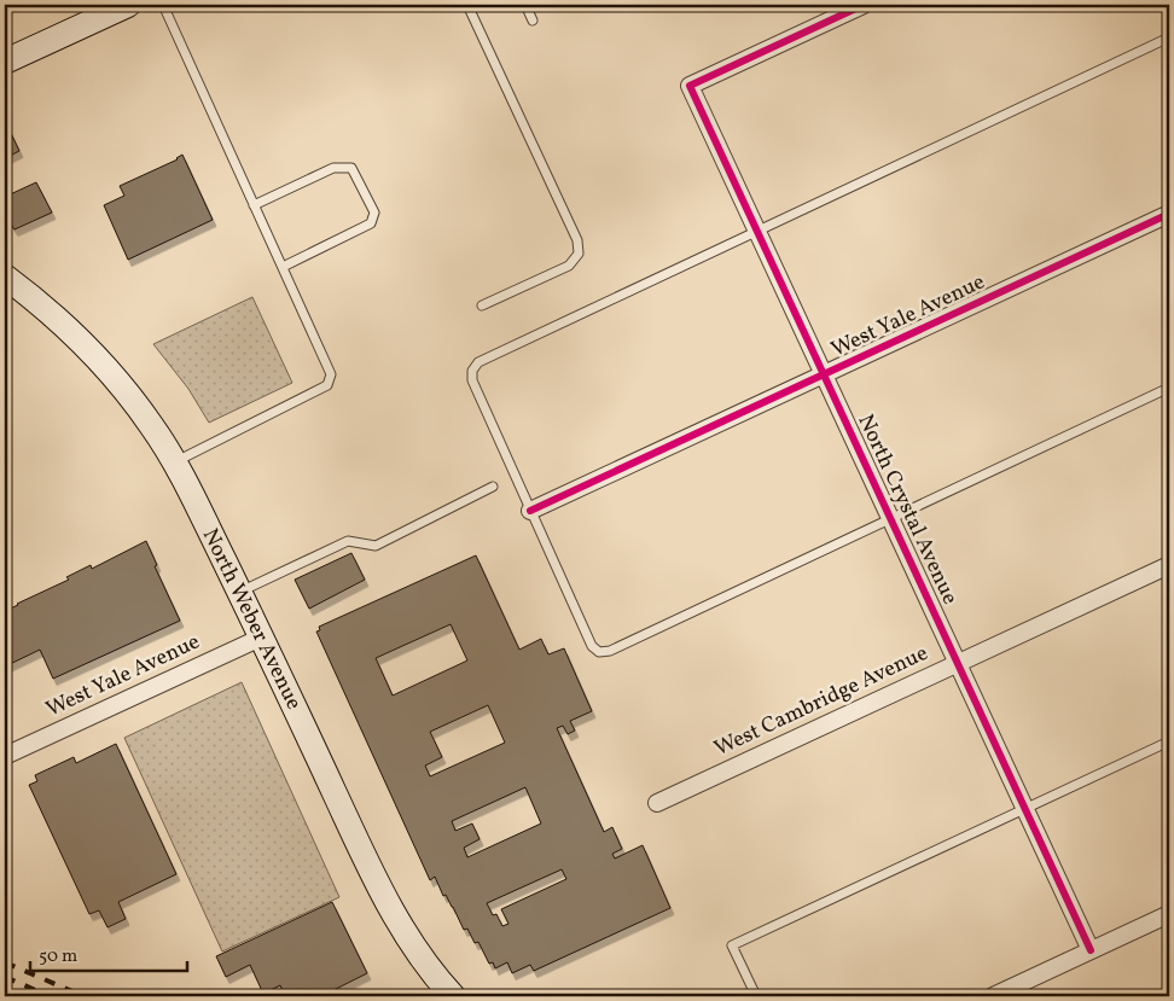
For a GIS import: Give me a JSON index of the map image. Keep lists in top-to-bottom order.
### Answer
{
  "streets": {
    "main road": ["North Weber Avenue"],
    "street": ["West Yale Avenue", "North Crystal Avenue", "West Cambridge Avenue"]
  },
  "crossings": [
    ["West Yale Avenue", "North Crystal Avenue"],
    ["West Yale Avenue", "North Weber Avenue"],
    ["North Crystal Avenue", "West Cambridge Avenue"]
  ],
  "scale_bar": "50 m"
}
